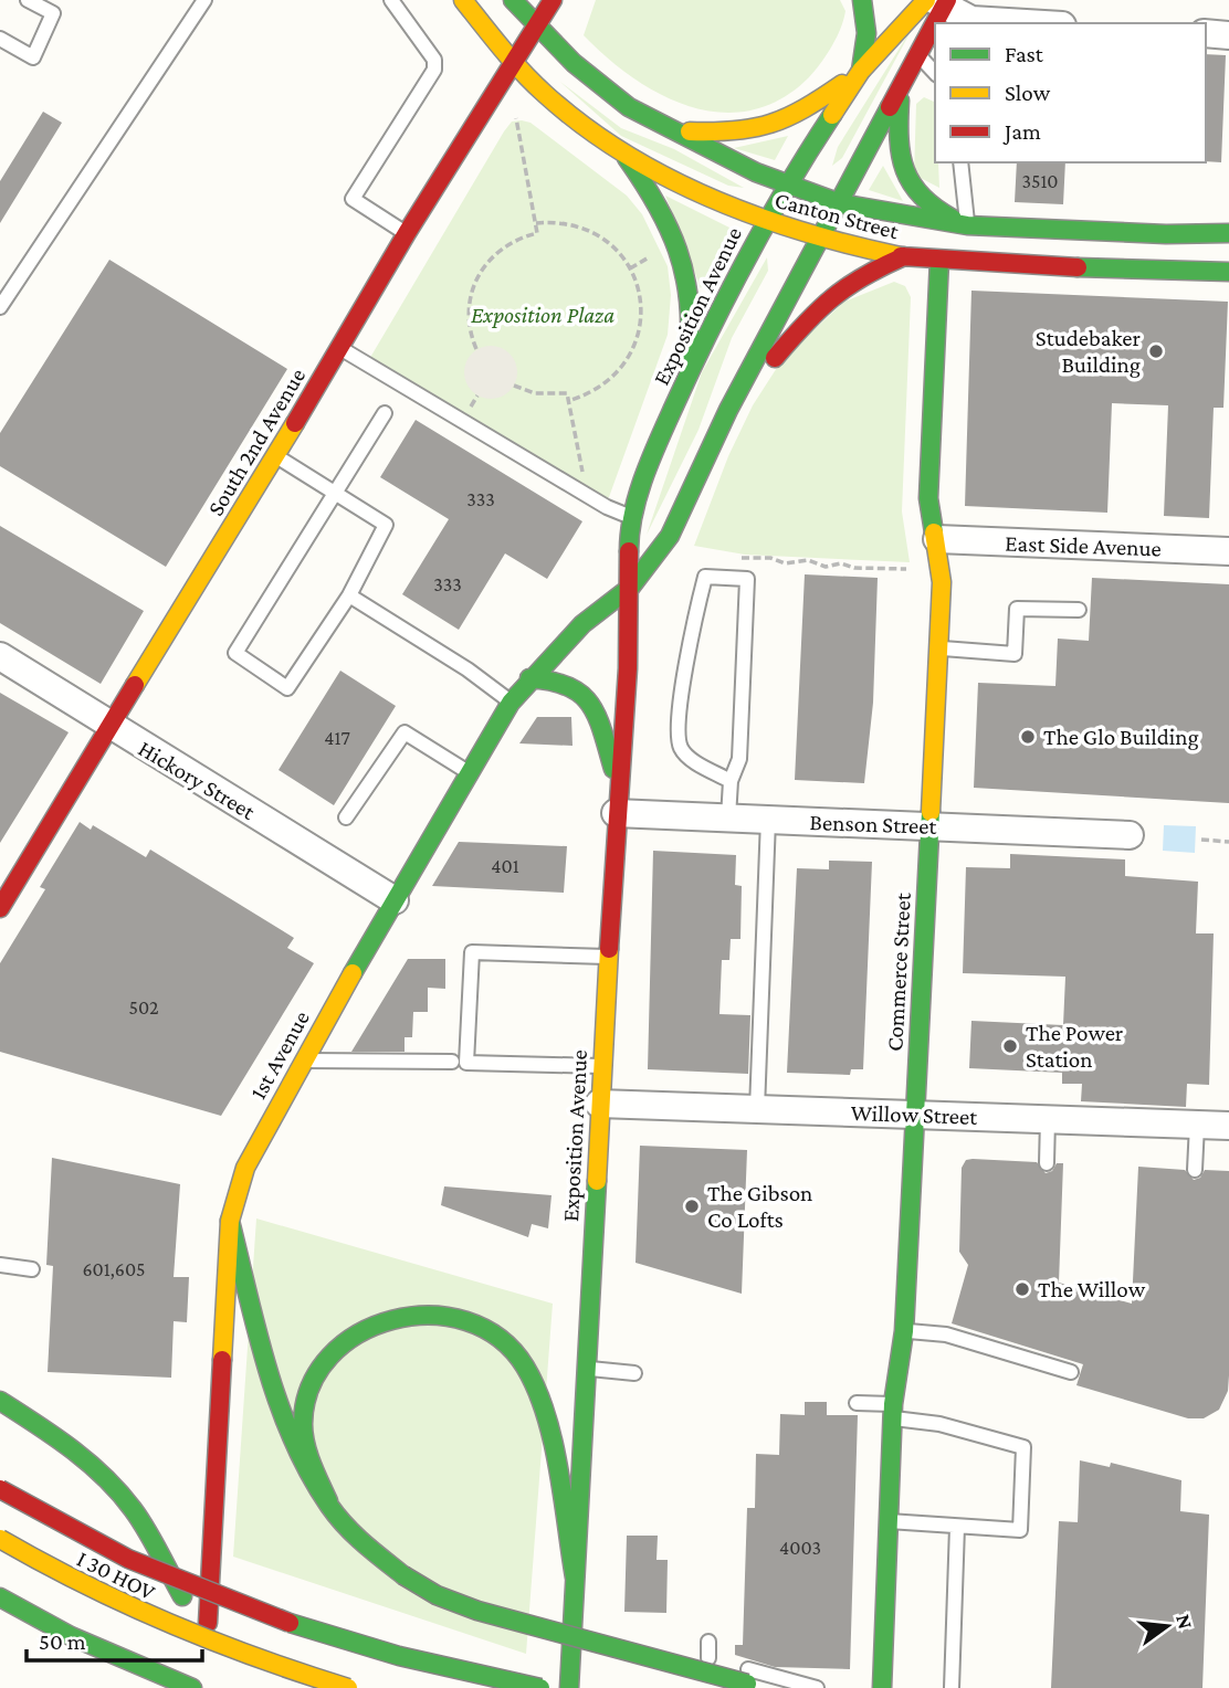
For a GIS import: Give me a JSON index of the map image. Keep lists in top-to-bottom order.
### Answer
{
  "streets": {
    "main road": [
      "Canton Street",
      "Exposition Avenue",
      "South 2nd Avenue",
      "Commerce Street",
      "1st Avenue",
      "I 30 HOV"
    ],
    "street": [
      "East Side Avenue",
      "Hickory Street",
      "Benson Street",
      "Willow Street"
    ]
  },
  "crossings": [
    ["Canton Street", "Exposition Avenue"],
    ["Canton Street", "South 2nd Avenue"],
    ["Canton Street", "Commerce Street"],
    ["Exposition Avenue", "Benson Street"],
    ["Exposition Avenue", "1st Avenue"],
    ["Exposition Avenue", "Willow Street"],
    ["South 2nd Avenue", "Hickory Street"],
    ["East Side Avenue", "Commerce Street"],
    ["Hickory Street", "1st Avenue"],
    ["Benson Street", "Commerce Street"],
    ["Commerce Street", "Willow Street"]
  ],
  "parks": ["Exposition Plaza"],
  "places": [
    "Studebaker Building",
    "The Glo Building",
    "The Power Station",
    "The Gibson Co Lofts",
    "The Willow"
  ],
  "house_numbers": [
    "3510",
    "333",
    "333",
    "417",
    "401",
    "502",
    "601,605",
    "4003"
  ],
  "legend": ["Fast", "Slow", "Jam"],
  "scale_bar": "50 m",
  "north": "right"
}
